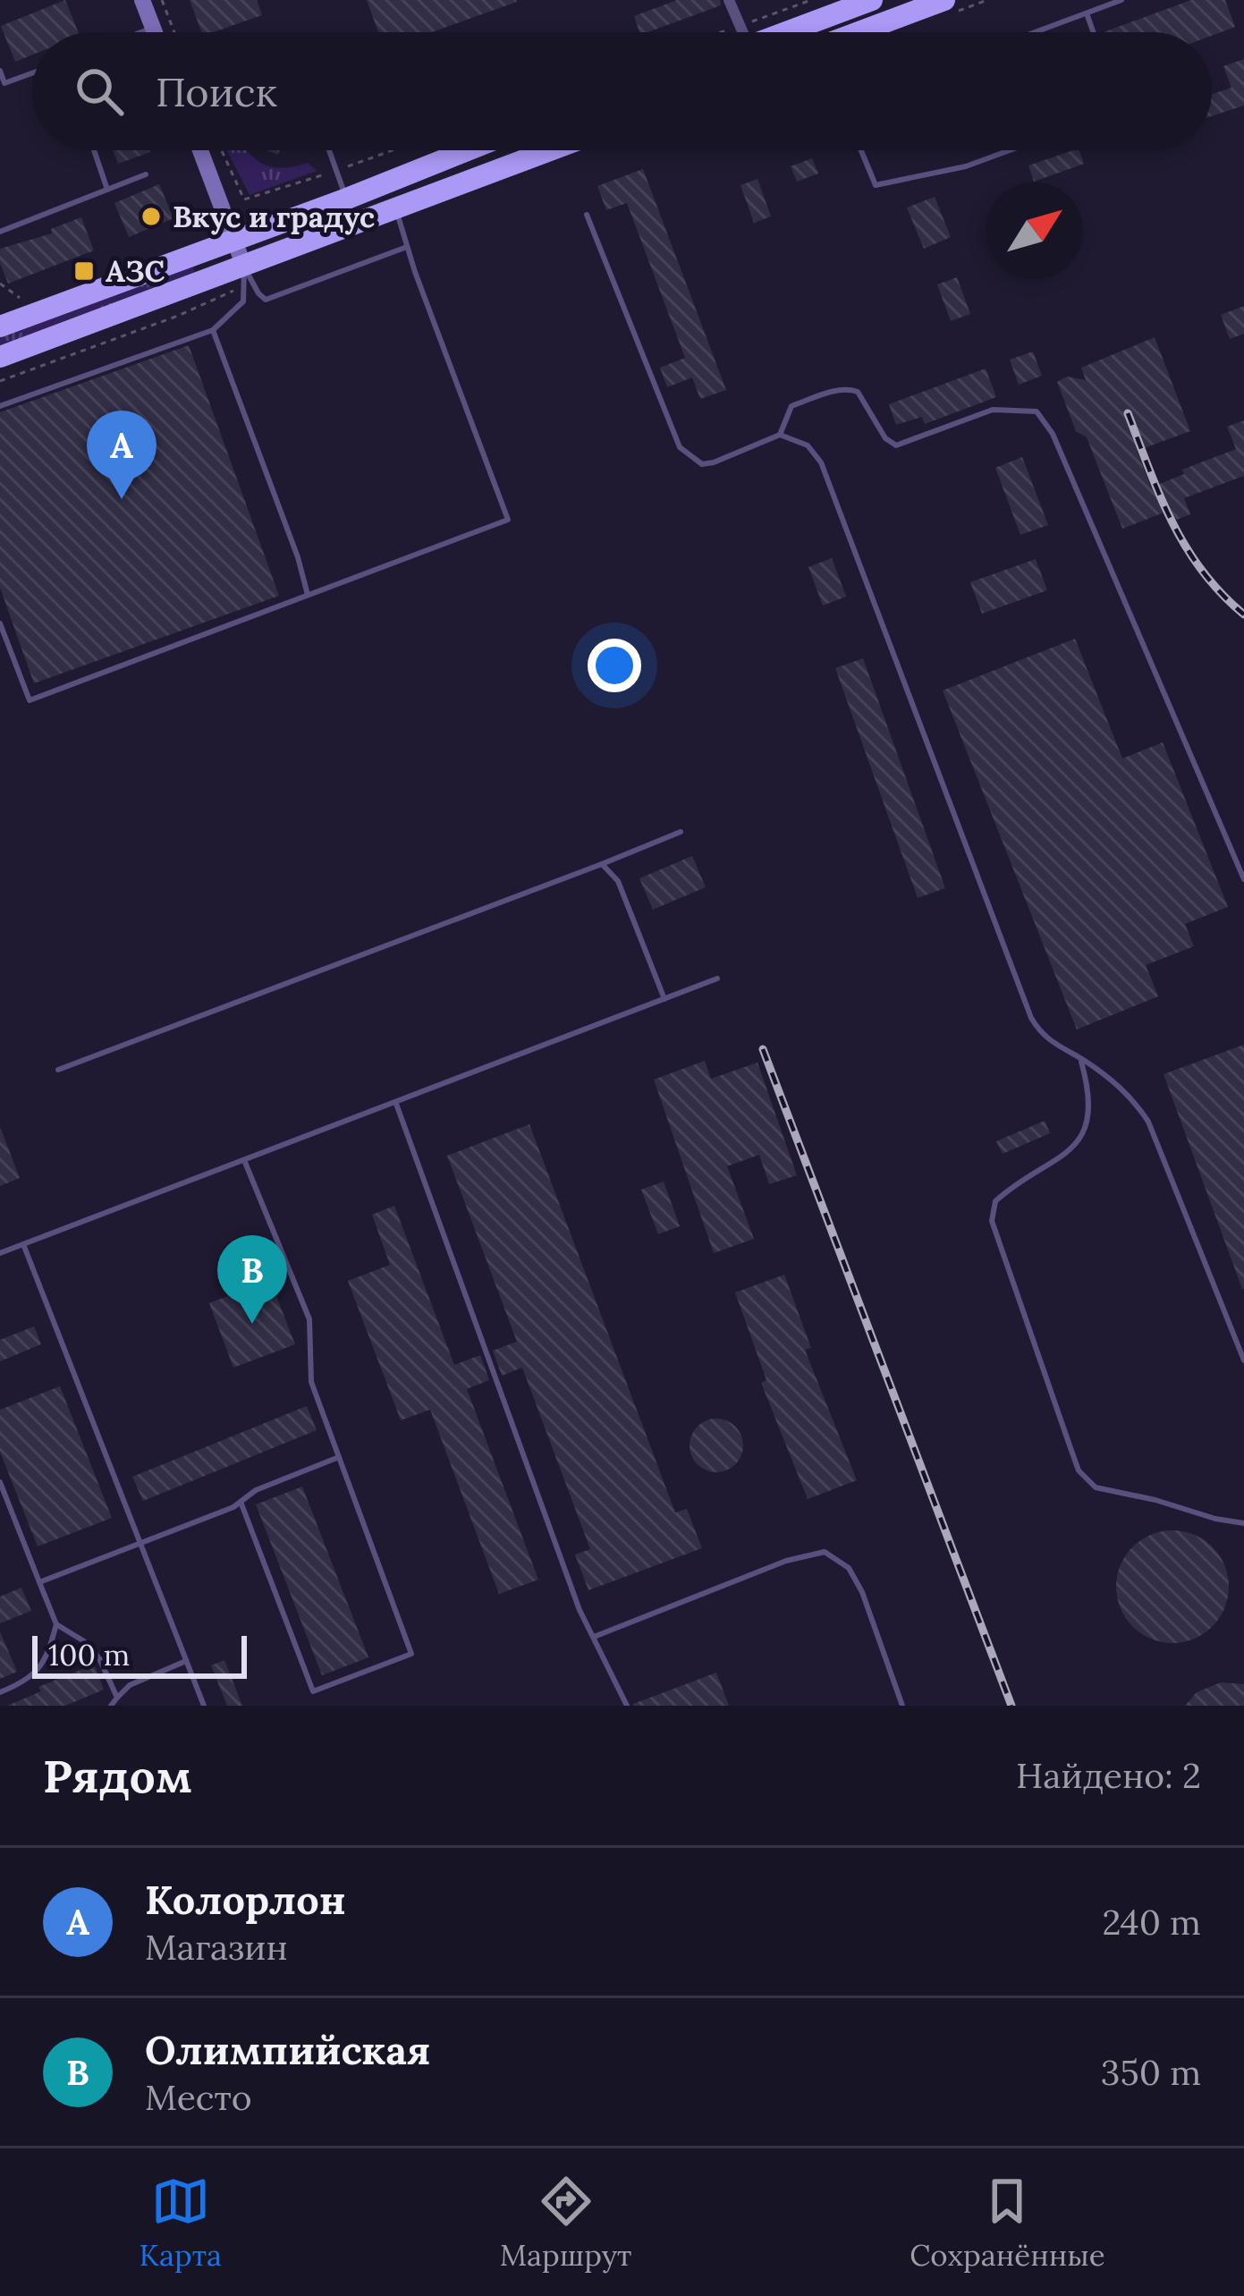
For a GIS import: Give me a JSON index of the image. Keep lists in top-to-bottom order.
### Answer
{
  "places": {
    "other": ["Вкус и градус"],
    "transit": ["АЗС"]
  },
  "scale_bar": "100 m",
  "north": "top right",
  "page": {
    "search": "Поиск",
    "pins": ["A", "B"],
    "scale": "100 m",
    "heading": ["Рядом", "Найдено: 2"],
    "list": [
      {
        "mark": "A",
        "name": "Колорлон",
        "note": "Магазин",
        "value": "240 m"
      },
      {
        "mark": "B",
        "name": "Олимпийская",
        "note": "Место",
        "value": "350 m"
      }
    ],
    "nav": ["Карта", "Маршрут", "Сохранённые"]
  }
}
